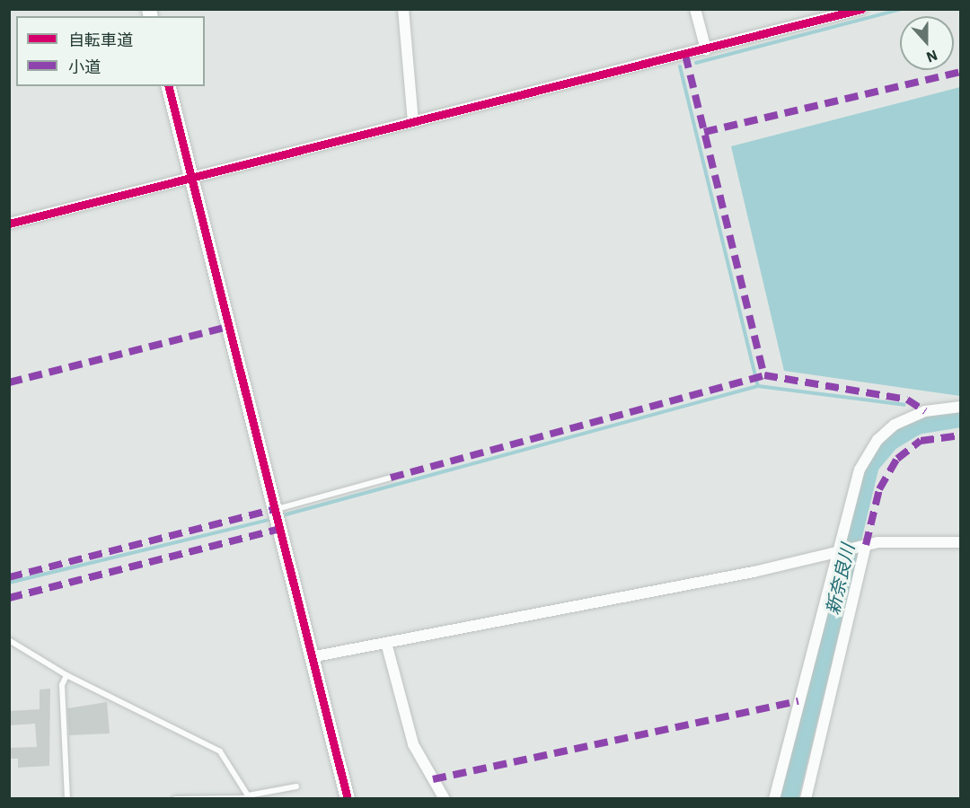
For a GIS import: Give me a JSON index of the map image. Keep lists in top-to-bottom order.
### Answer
{
  "water": ["新奈良川"],
  "legend": ["自転車道", "小道"],
  "north": "bottom"
}
